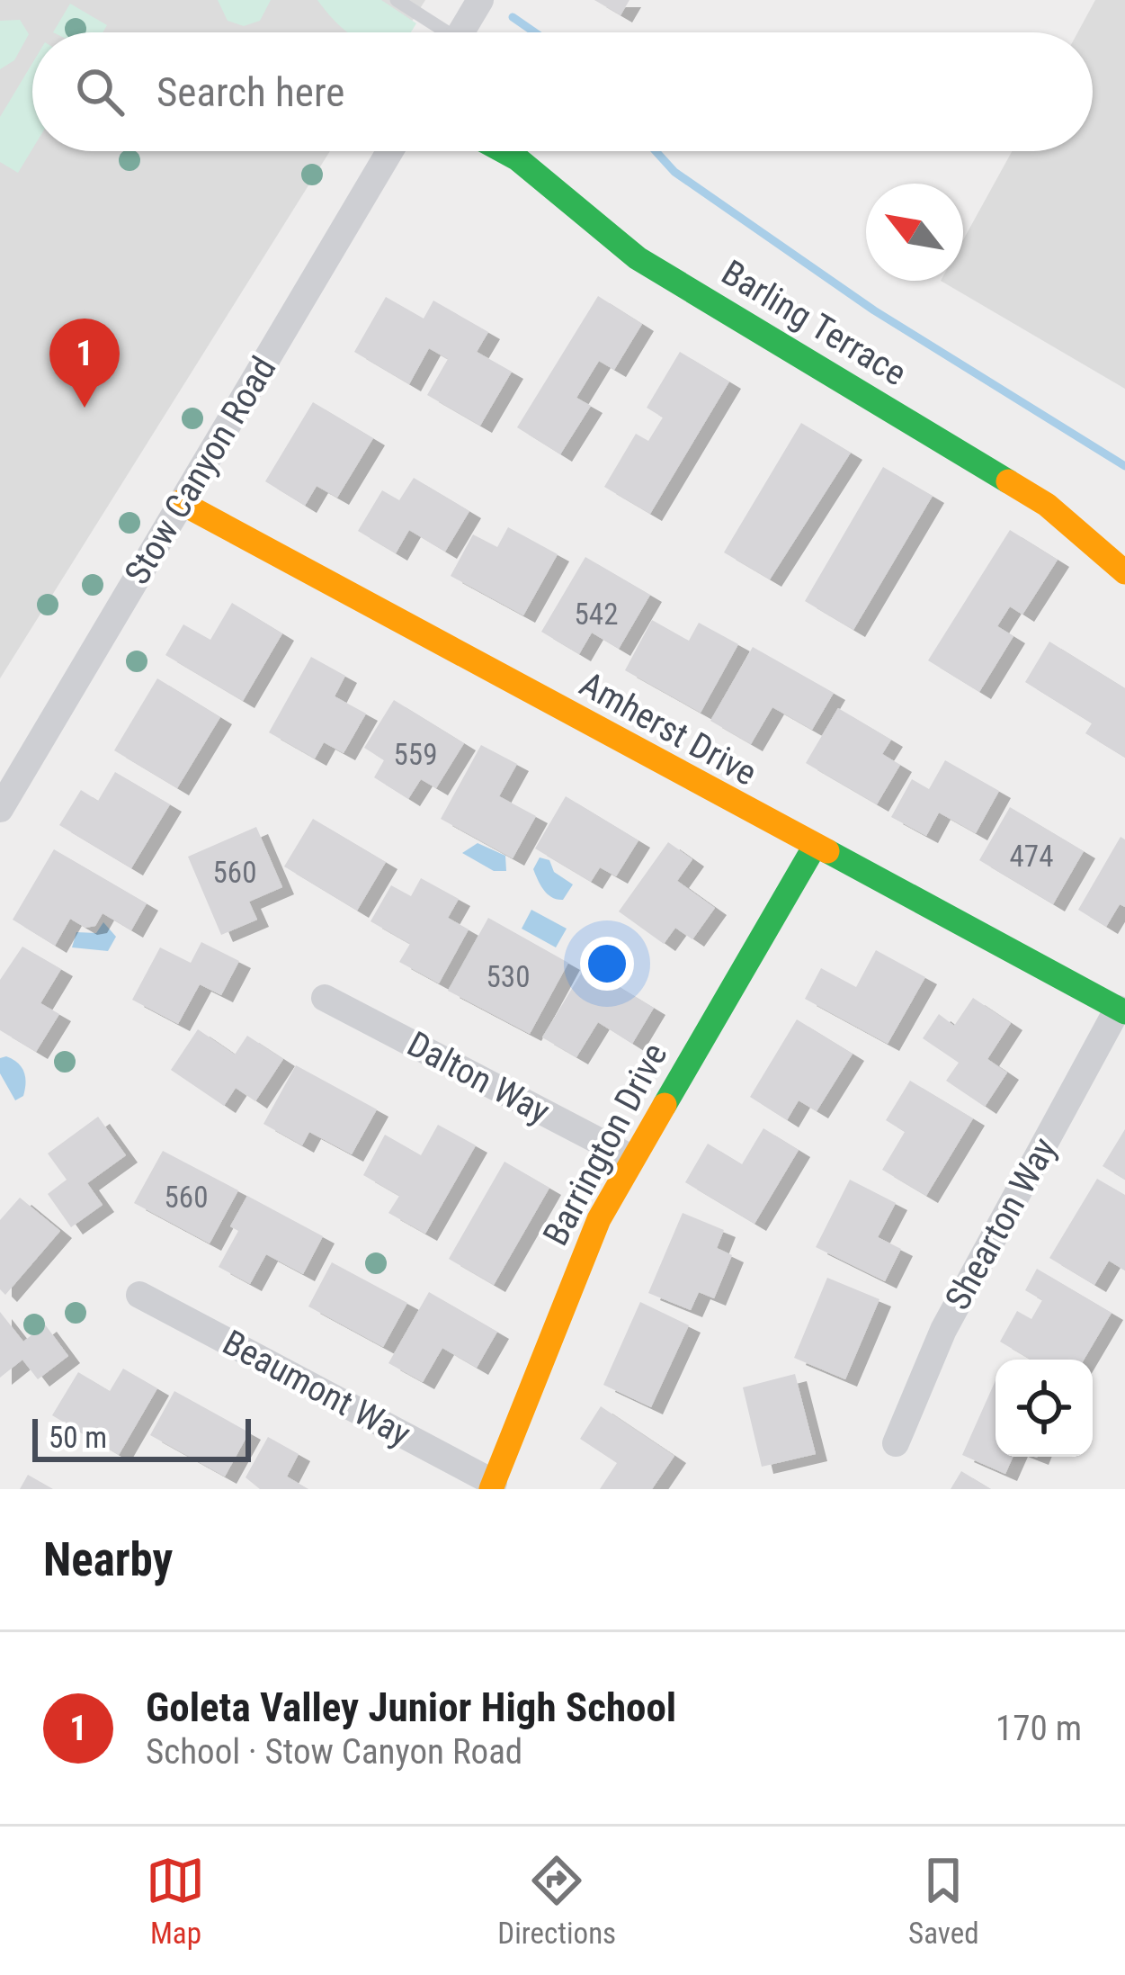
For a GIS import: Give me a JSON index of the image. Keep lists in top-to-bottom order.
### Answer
{
  "streets": {
    "street": [
      "Barling Terrace",
      "Stow Canyon Road",
      "Amherst Drive",
      "Dalton Way",
      "Barrington Drive",
      "Shearton Way",
      "Beaumont Way"
    ]
  },
  "crossings": [
    ["Stow Canyon Road", "Amherst Drive"],
    ["Amherst Drive", "Barrington Drive"],
    ["Amherst Drive", "Shearton Way"],
    ["Dalton Way", "Barrington Drive"],
    ["Barrington Drive", "Beaumont Way"]
  ],
  "house_numbers": [
    "542",
    "559",
    "474",
    "560",
    "530",
    "560"
  ],
  "scale_bar": "50 m",
  "north": "top left",
  "page": {
    "search": "Search here",
    "pins": "1",
    "scale": "50 m",
    "heading": "Nearby",
    "list": [
      {
        "mark": "1",
        "name": "Goleta Valley Junior High School",
        "note": "School · Stow Canyon Road",
        "value": "170 m"
      }
    ],
    "nav": ["Map", "Directions", "Saved"]
  }
}
